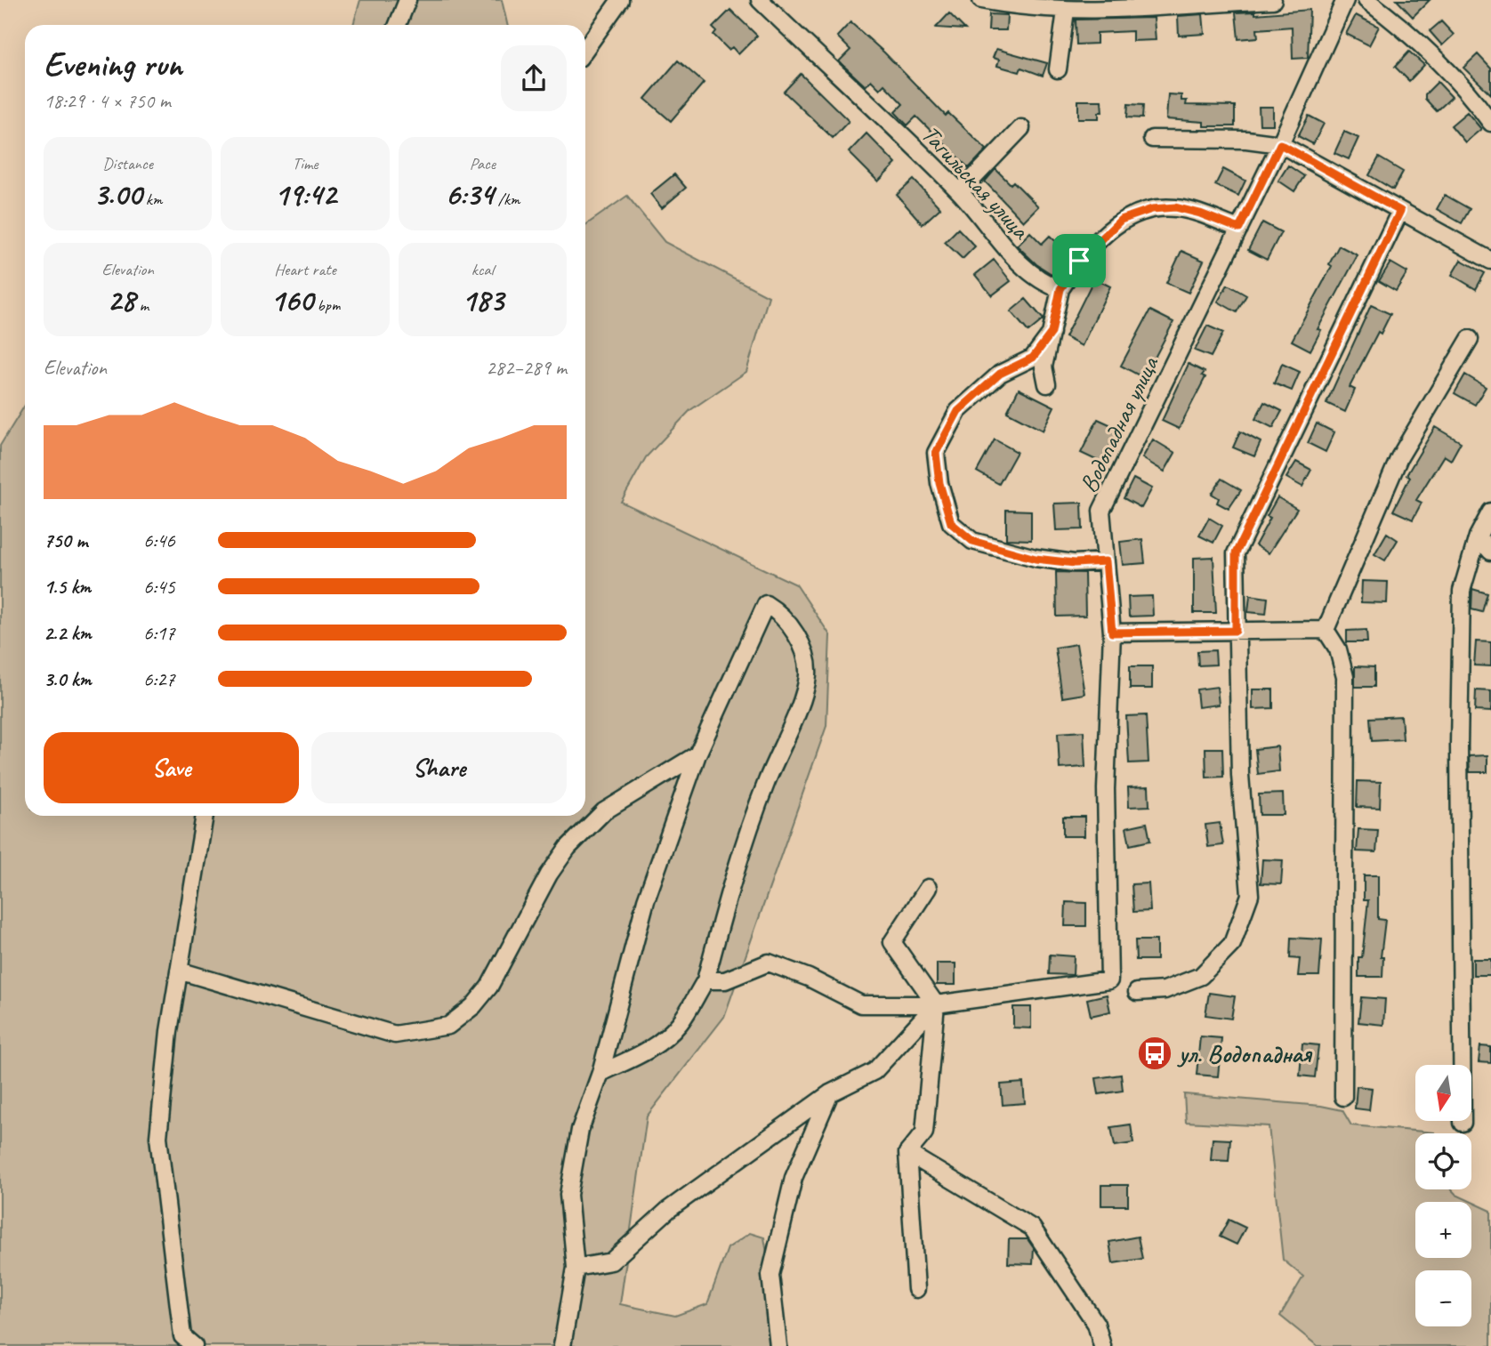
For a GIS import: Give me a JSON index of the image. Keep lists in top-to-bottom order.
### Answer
{
  "streets": {
    "street": ["Тагильская улица", "Водопадная улица"]
  },
  "places": {
    "bus stop": ["ул. Водопадная"]
  },
  "north": "bottom",
  "page": {
    "heading": ["Evening run", "18:29 · 4 × 750 m"],
    "stats": [
      ["Distance", "3.00 km"],
      ["Time", "19:42"],
      ["Pace", "6:34 /km"],
      ["Elevation", "28 m"],
      ["Heart rate", "160 bpm"],
      ["kcal", "183"]
    ],
    "chart": ["Elevation", "282–289 m"],
    "list": [
      {
        "name": "750 m",
        "note": "6:46"
      },
      {
        "name": "1.5 km",
        "note": "6:45"
      },
      {
        "name": "2.2 km",
        "note": "6:17"
      },
      {
        "name": "3.0 km",
        "note": "6:27"
      }
    ],
    "buttons": ["Save", "Share"],
    "map_buttons": ["+", "−"]
  }
}
